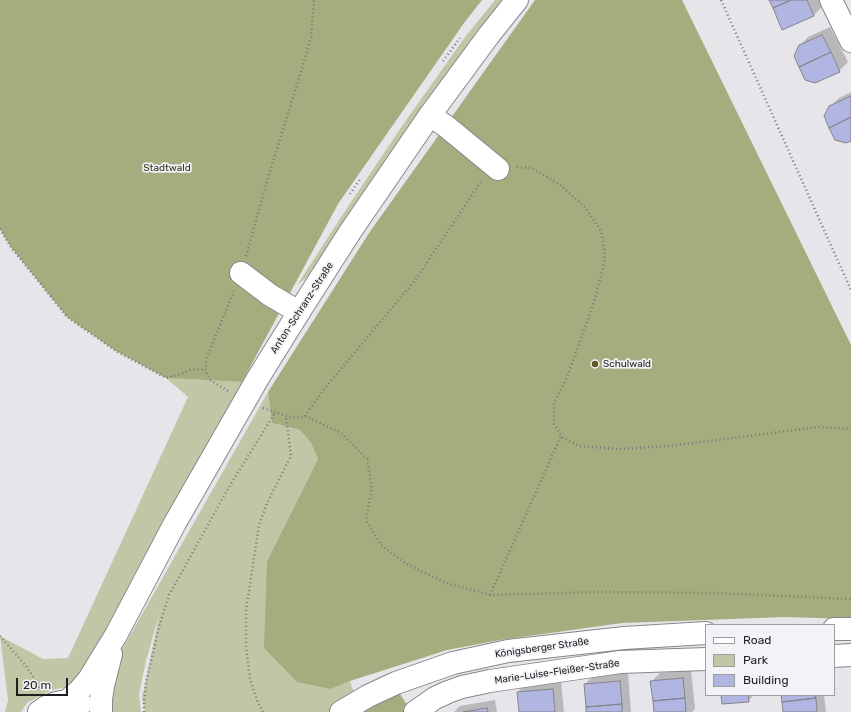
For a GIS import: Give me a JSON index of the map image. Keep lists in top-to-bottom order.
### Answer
{
  "streets": {
    "main road": ["Anton-Schranz-Straße", "Königsberger Straße", "Marie-Luise-Fleißer-Straße"]
  },
  "parks": ["Stadtwald"],
  "places": ["Schulwald"],
  "legend": ["Road", "Park", "Building"],
  "scale_bar": "20 m"
}
